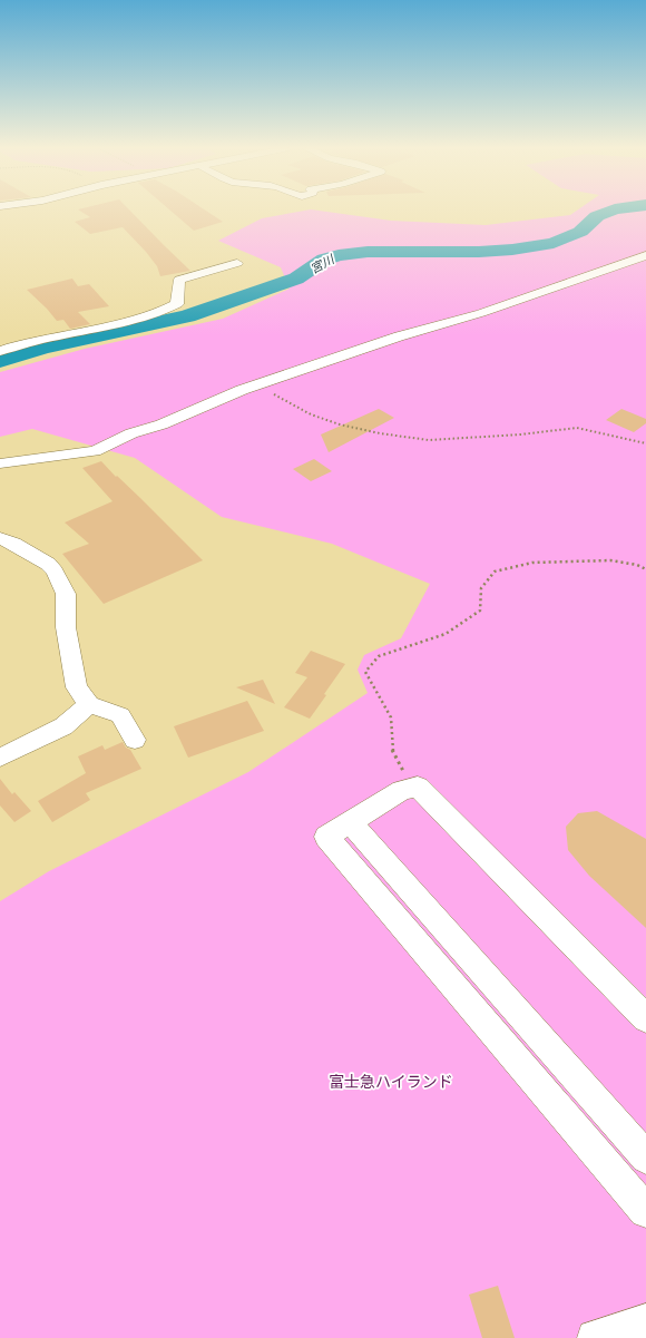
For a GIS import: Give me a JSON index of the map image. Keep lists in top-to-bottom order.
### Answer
{
  "water": ["宮川"],
  "parks": ["富士急ハイランド"]
}
